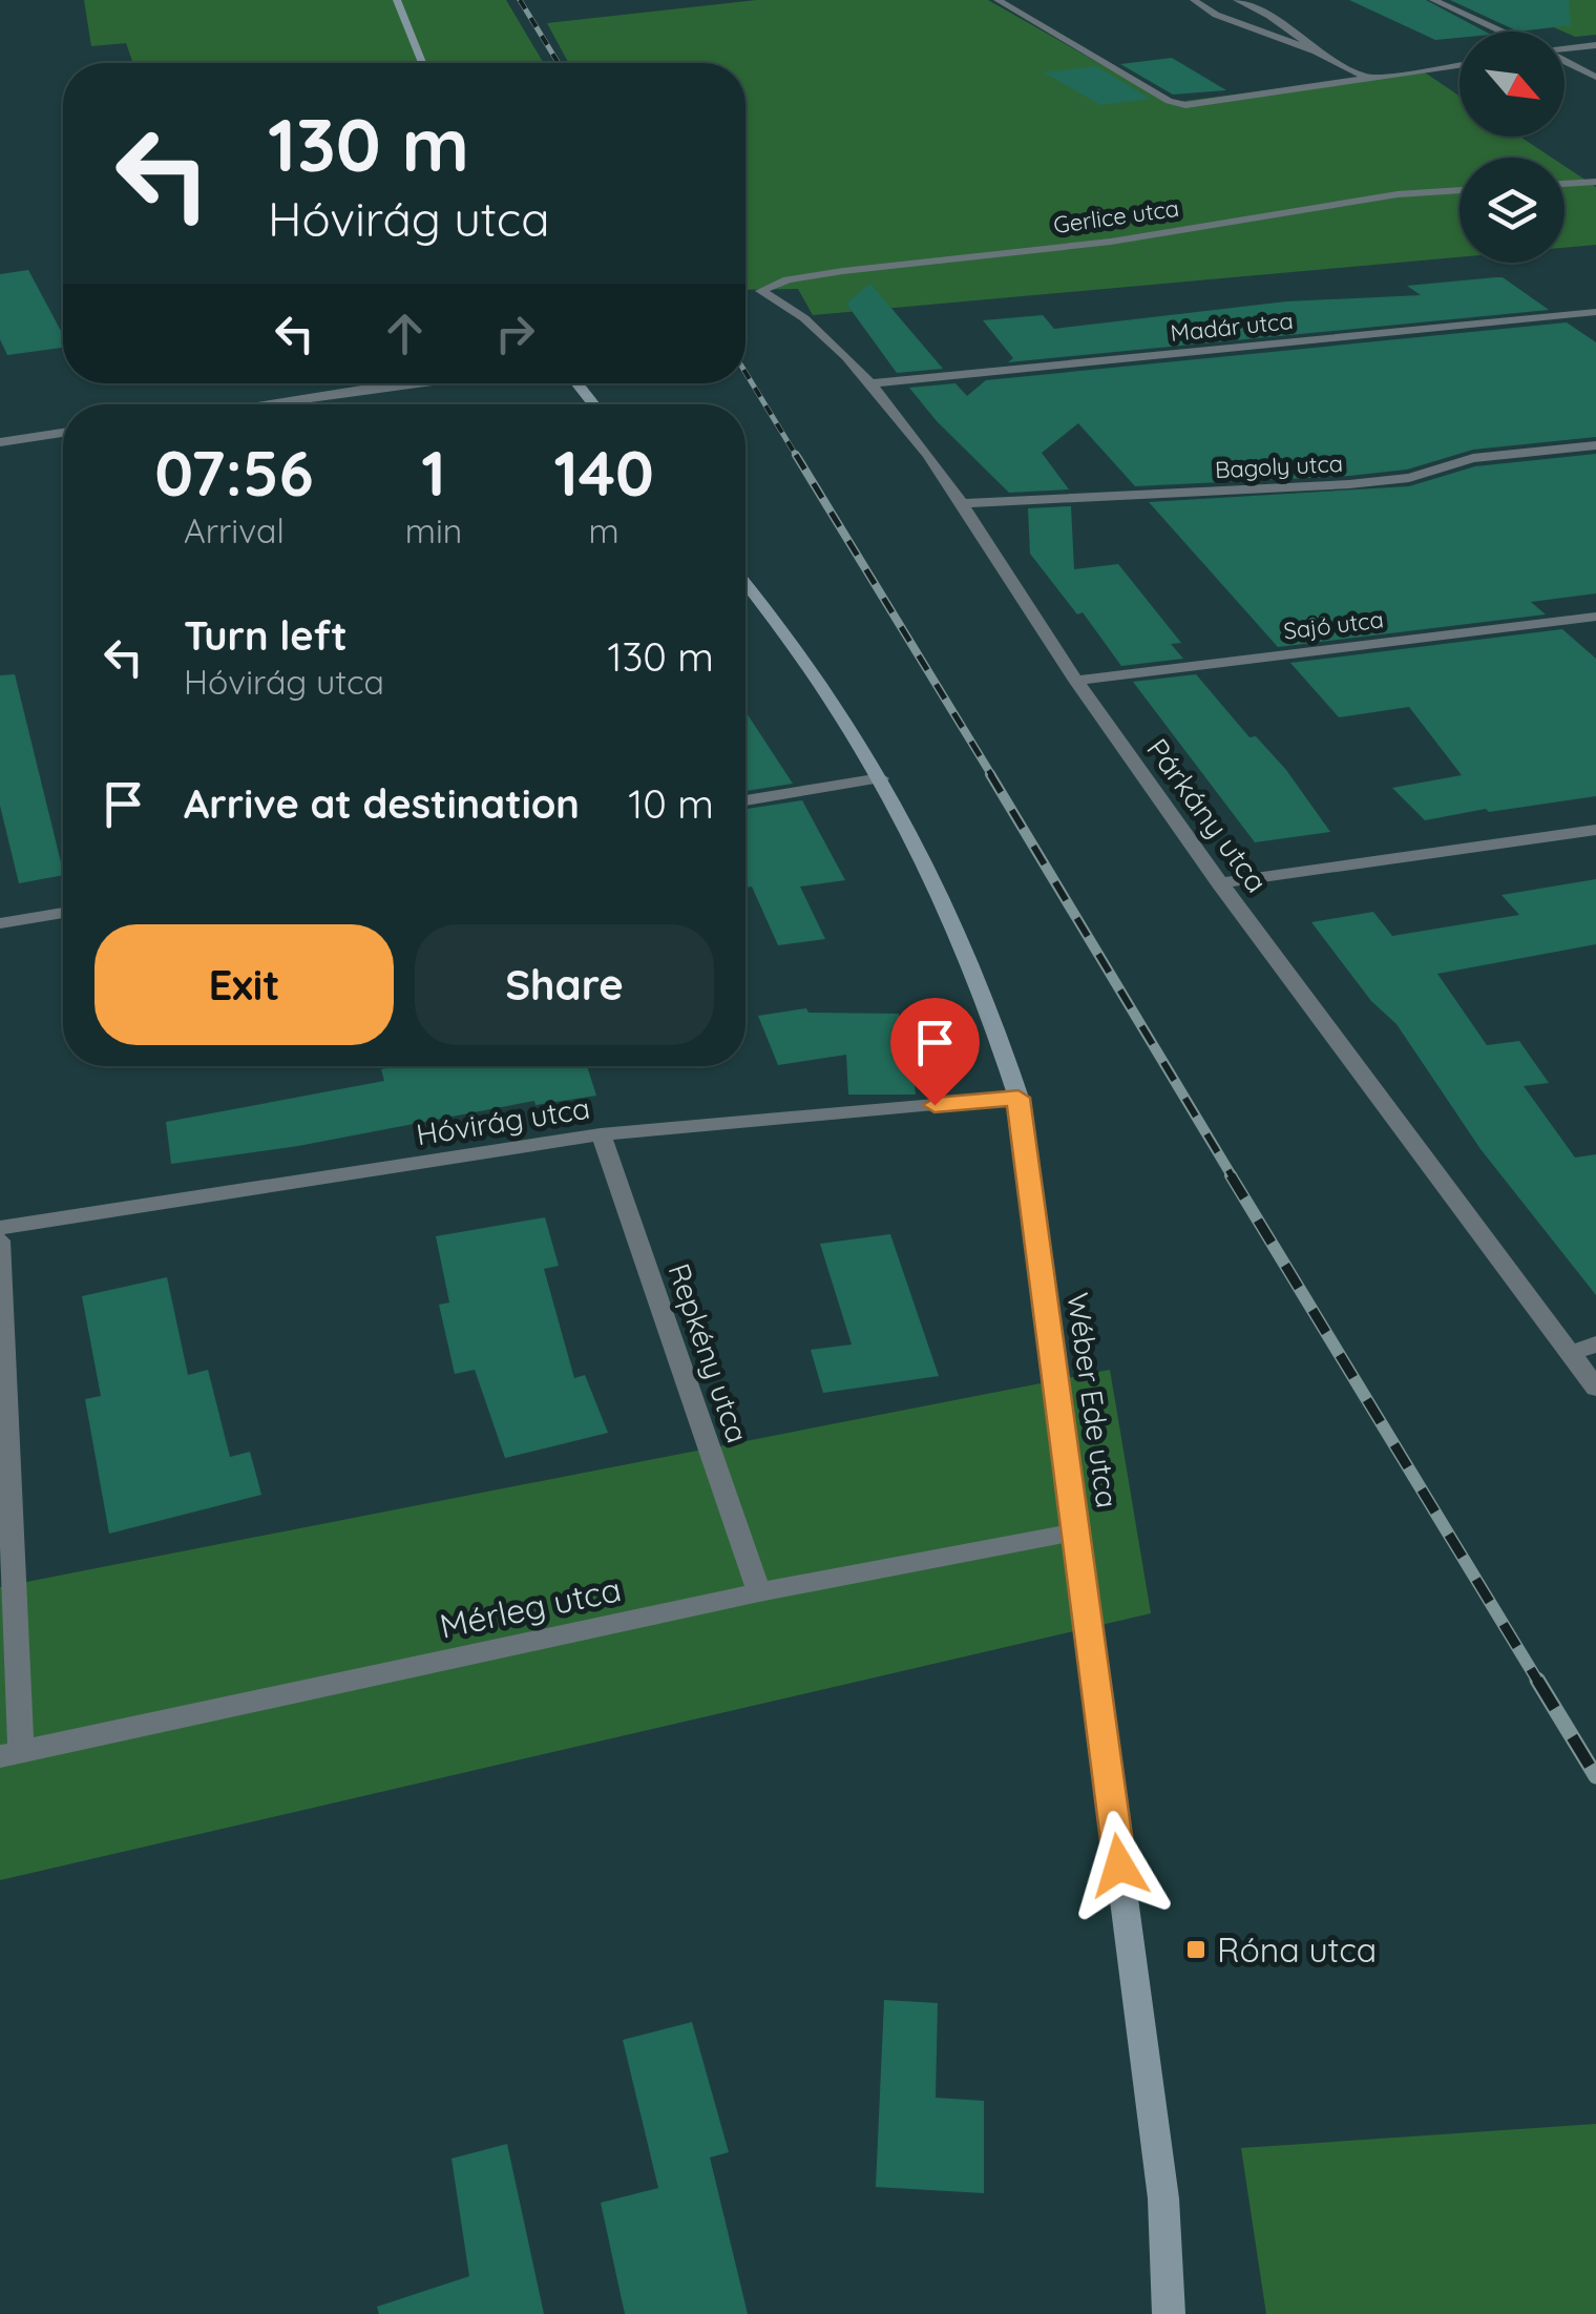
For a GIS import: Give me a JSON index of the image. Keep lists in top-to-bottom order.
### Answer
{
  "streets": {
    "street": [
      "Gerlice utca",
      "Madár utca",
      "Bagoly utca",
      "Sajó utca",
      "Párkány utca",
      "Hóvirág utca",
      "Repkény utca",
      "Wéber Ede utca",
      "Mérleg utca"
    ]
  },
  "crossings": [
    ["Gerlice utca", "Párkány utca"],
    ["Madár utca", "Párkány utca"],
    ["Bagoly utca", "Párkány utca"],
    ["Sajó utca", "Párkány utca"],
    ["Hóvirág utca", "Repkény utca"],
    ["Hóvirág utca", "Wéber Ede utca"],
    ["Repkény utca", "Mérleg utca"],
    ["Wéber Ede utca", "Mérleg utca"]
  ],
  "places": {
    "transit": ["Róna utca"]
  },
  "north": "bottom right",
  "page": {
    "turn": ["130 m", "Hóvirág utca"],
    "eta": [
      "07:56",
      "Arrival",
      "1",
      "min",
      "140",
      "m"
    ],
    "list": [
      {
        "name": "Turn left",
        "note": "Hóvirág utca",
        "value": "130 m"
      },
      {
        "name": "Arrive at destination",
        "value": "10 m"
      }
    ],
    "buttons": ["Exit", "Share"]
  }
}
